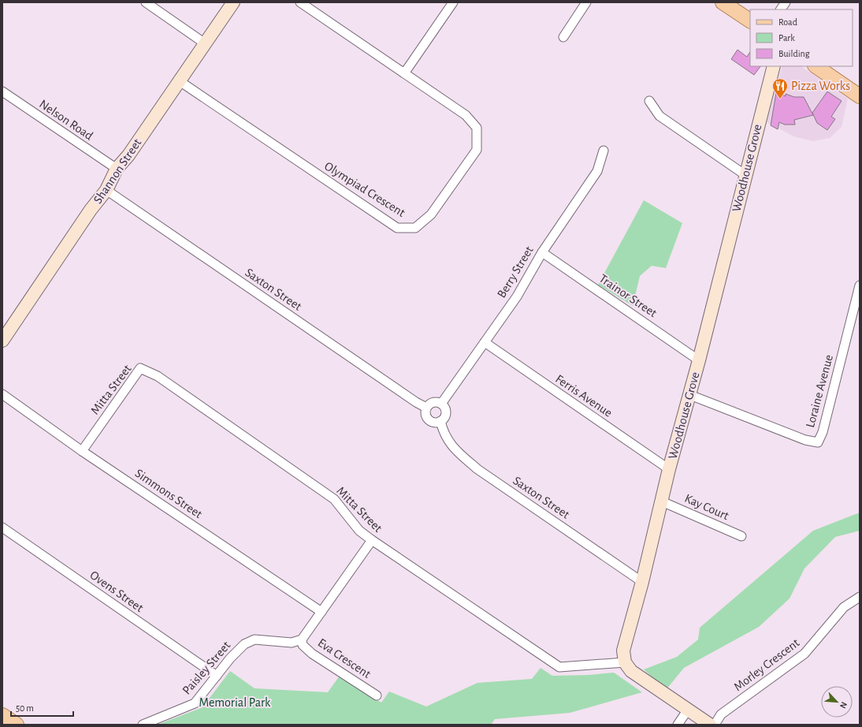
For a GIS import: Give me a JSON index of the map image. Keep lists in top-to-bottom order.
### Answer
{
  "streets": {
    "street": [
      "Nelson Road",
      "Woodhouse Grove",
      "Shannon Street",
      "Olympiad Crescent",
      "Berry Street",
      "Saxton Street",
      "Trainor Street",
      "Mitta Street",
      "Loraine Avenue",
      "Ferris Avenue",
      "Simmons Street",
      "Kay Court",
      "Ovens Street",
      "Eva Crescent",
      "Morley Crescent",
      "Paisley Street"
    ]
  },
  "crossings": [
    ["Nelson Road", "Shannon Street"],
    ["Woodhouse Grove", "Saxton Street"],
    ["Woodhouse Grove", "Trainor Street"],
    ["Woodhouse Grove", "Mitta Street"],
    ["Woodhouse Grove", "Loraine Avenue"],
    ["Woodhouse Grove", "Ferris Avenue"],
    ["Woodhouse Grove", "Kay Court"],
    ["Shannon Street", "Olympiad Crescent"],
    ["Shannon Street", "Saxton Street"],
    ["Berry Street", "Saxton Street"],
    ["Berry Street", "Trainor Street"],
    ["Berry Street", "Ferris Avenue"],
    ["Mitta Street", "Simmons Street"],
    ["Ovens Street", "Paisley Street"],
    ["Eva Crescent", "Paisley Street"]
  ],
  "parks": ["Memorial Park"],
  "places": {
    "restaurant": ["Pizza Works"]
  },
  "legend": ["Road", "Park", "Building"],
  "scale_bar": "50 m",
  "north": "bottom right"
}
